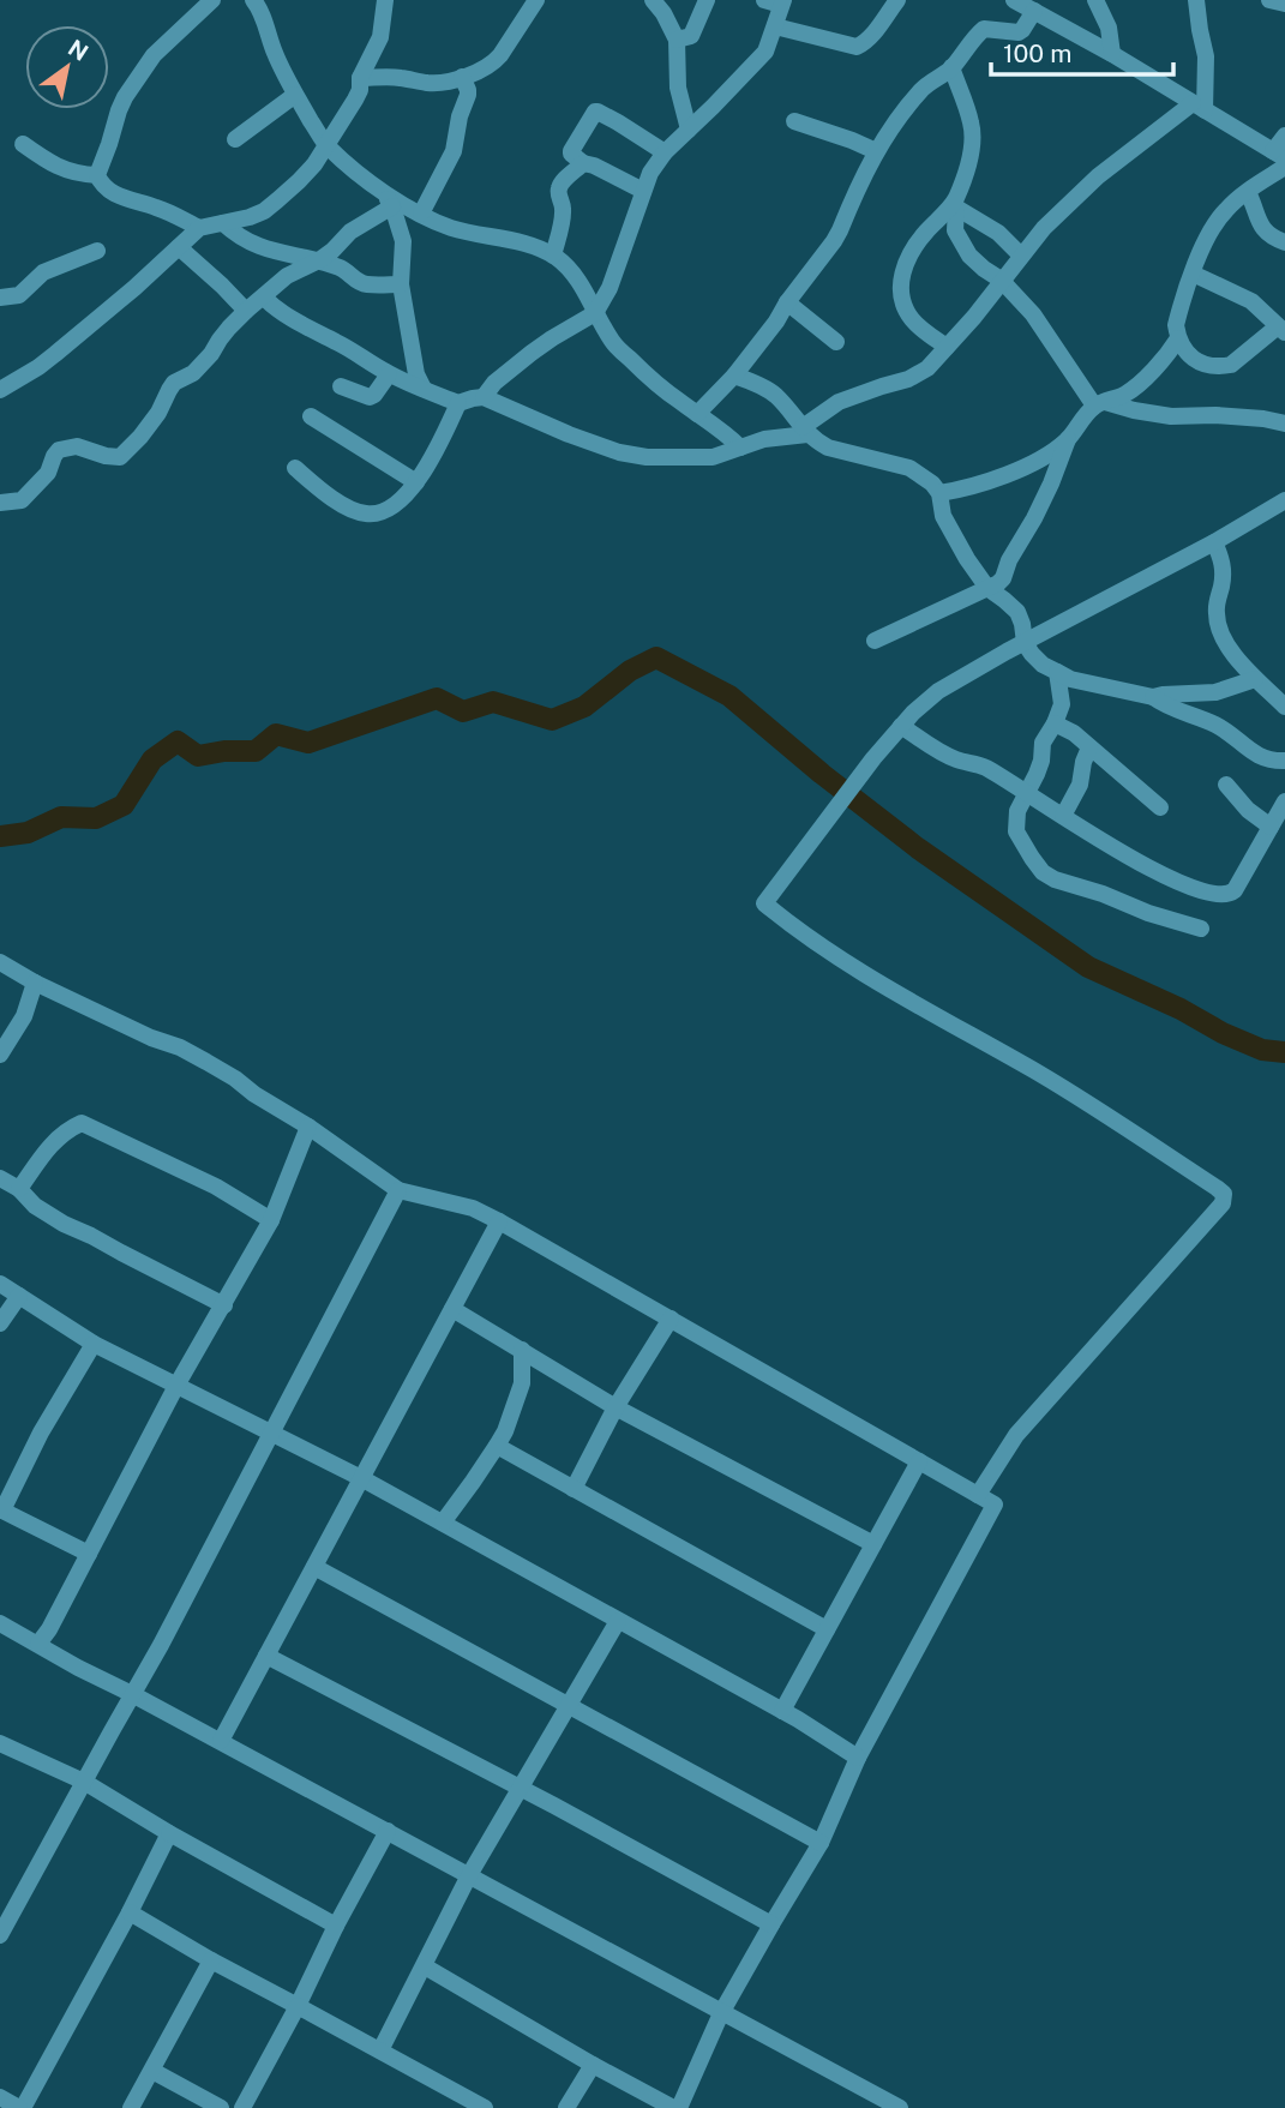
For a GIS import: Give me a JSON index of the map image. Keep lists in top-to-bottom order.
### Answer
{
  "scale_bar": "100 m",
  "north": "top right"
}
